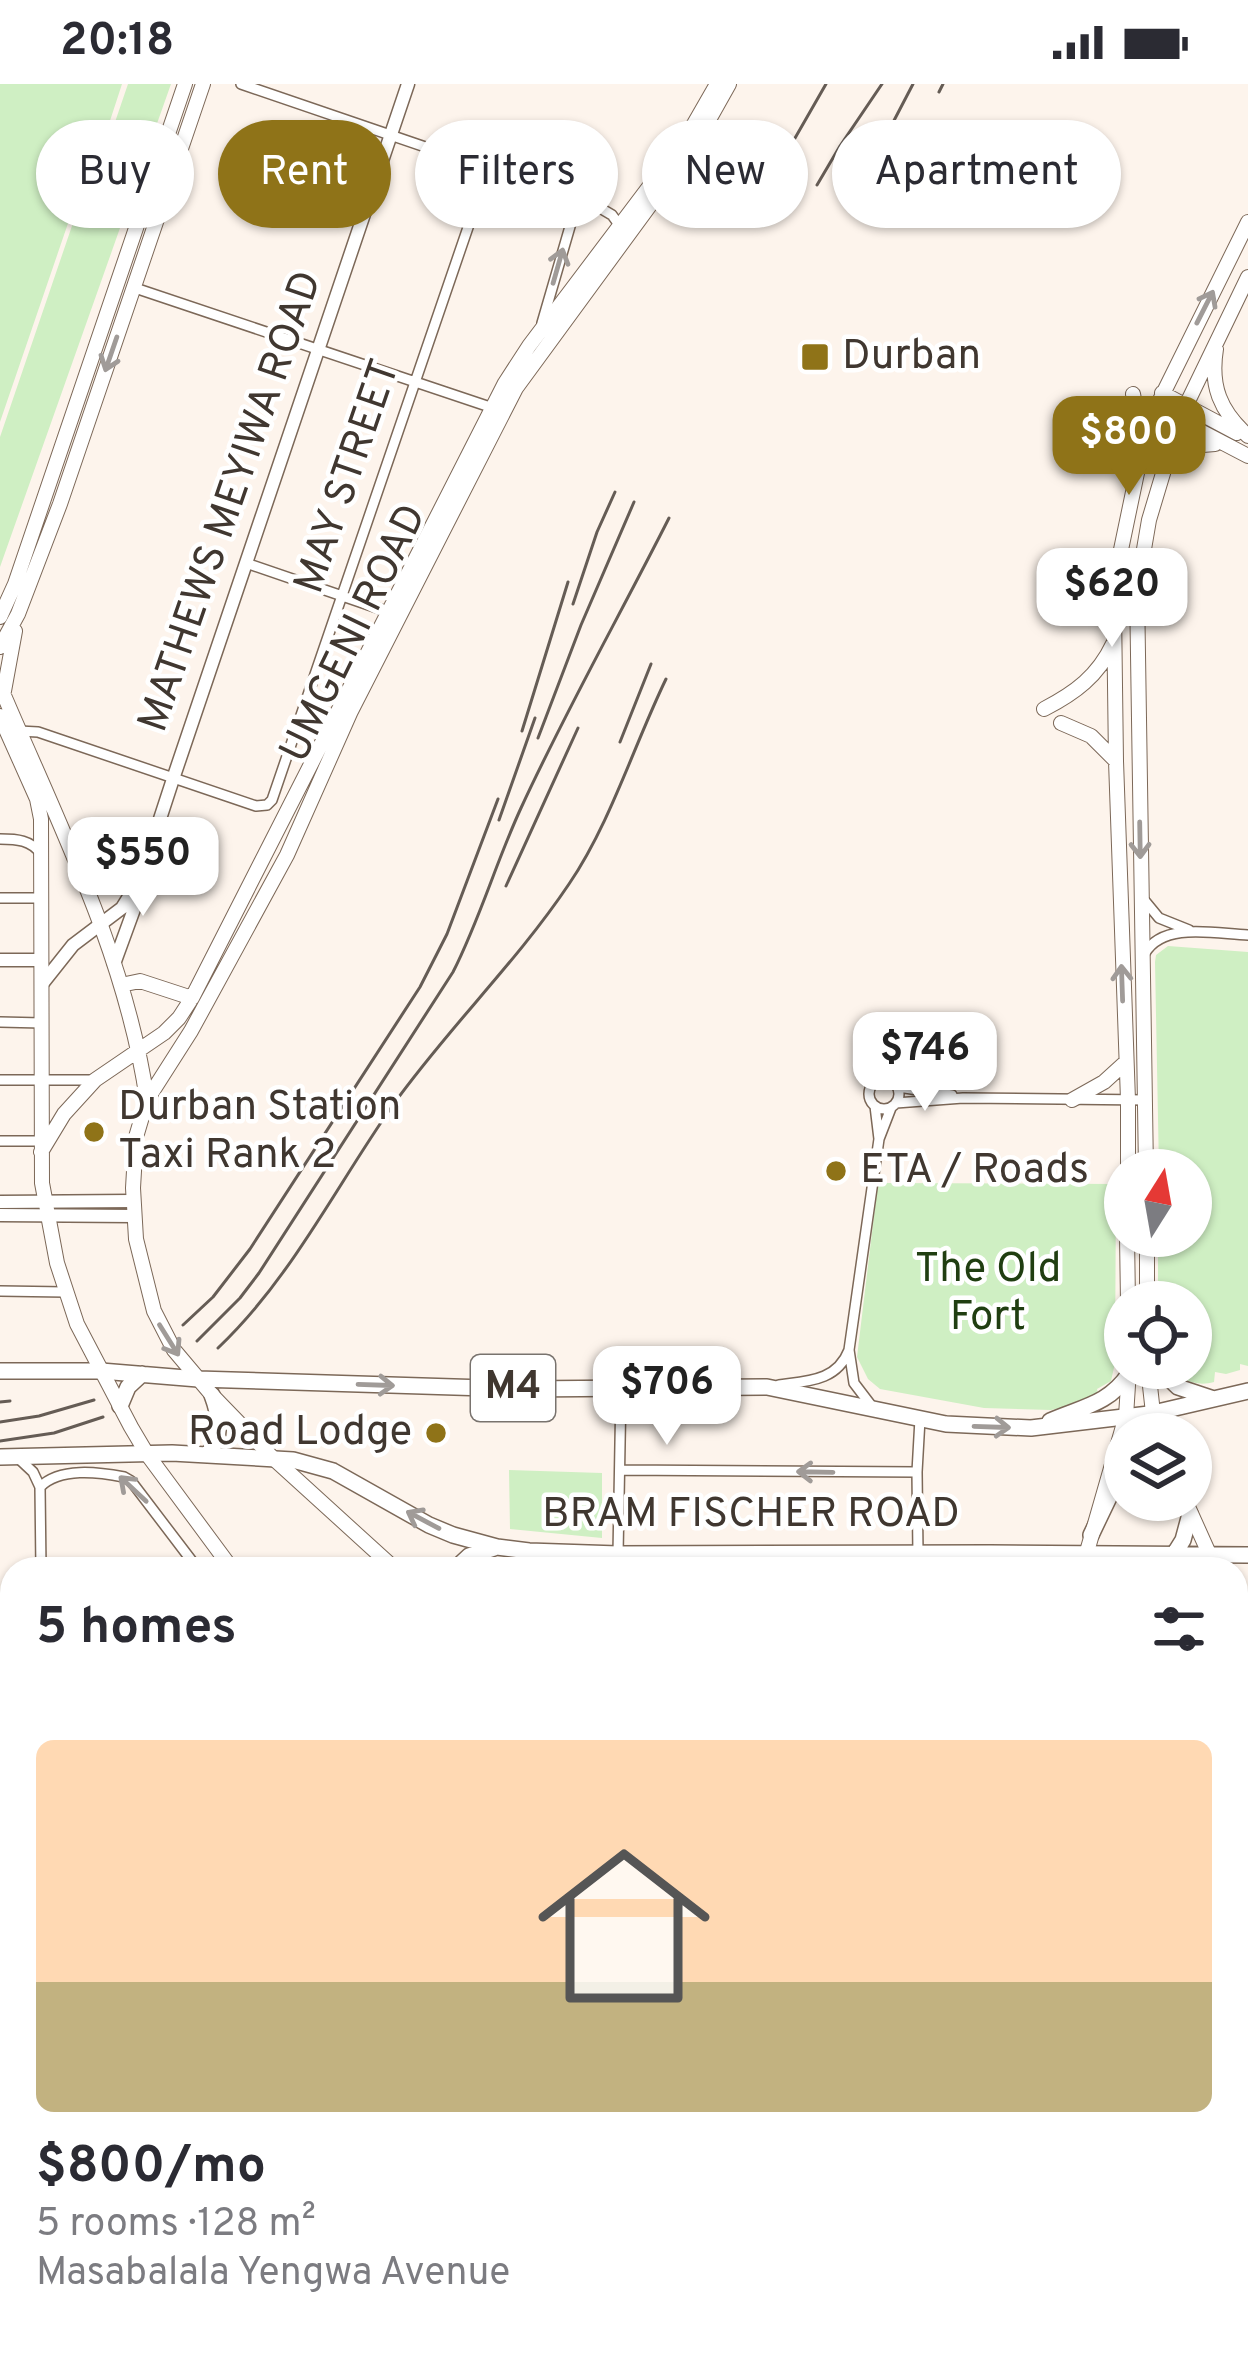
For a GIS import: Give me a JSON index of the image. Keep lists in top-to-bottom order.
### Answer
{
  "streets": {
    "main road": ["UMGENI ROAD", "M4", "BRAM FISCHER ROAD"],
    "street": ["MAY STREET", "MATHEWS MEYIWA ROAD"]
  },
  "crossings": [
    ["MAY STREET", "MATHEWS MEYIWA ROAD"],
    ["UMGENI ROAD", "M4"],
    ["UMGENI ROAD", "BRAM FISCHER ROAD"],
    ["M4", "BRAM FISCHER ROAD"]
  ],
  "parks": ["The Old Fort"],
  "places": {
    "transit": ["Durban"],
    "other": ["Durban Station Taxi Rank 2", "ETA / Roads", "Road Lodge"]
  },
  "north": "top",
  "page": {
    "status": "20:18",
    "chip": [
      "Buy",
      "Rent",
      "Filters",
      "New",
      "Apartment"
    ],
    "price": [
      "$800",
      "$620",
      "$550",
      "$746",
      "$706"
    ],
    "heading": "5 homes",
    "list": [
      {
        "name": "$800/mo",
        "note": "5 rooms · 128 m² · Masabalala Yengwa Avenue"
      }
    ]
  }
}
